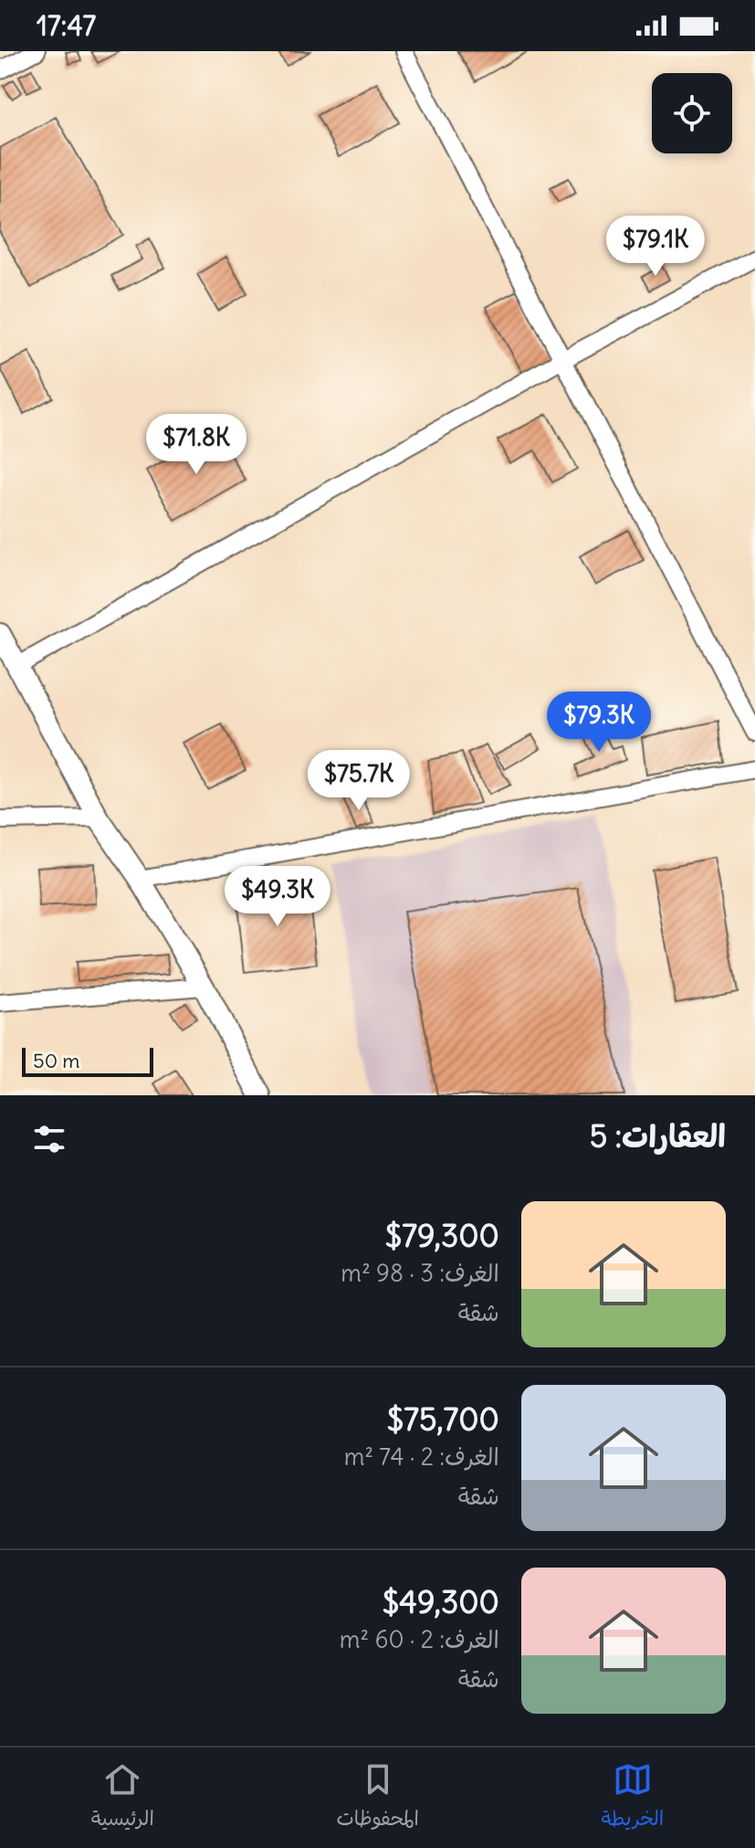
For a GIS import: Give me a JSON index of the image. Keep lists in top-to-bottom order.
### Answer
{
  "scale_bar": "50 m",
  "page": {
    "status": "17:47",
    "price": [
      "$79.1K",
      "$71.8K",
      "$79.3K",
      "$75.7K",
      "$49.3K"
    ],
    "scale": "50 m",
    "heading": "العقارات: 5",
    "list": [
      {
        "name": "$79,300",
        "note": "الغرف: 3 · 98 m² · شقة"
      },
      {
        "name": "$75,700",
        "note": "الغرف: 2 · 74 m² · شقة"
      },
      {
        "name": "$49,300",
        "note": "الغرف: 2 · 60 m² · شقة"
      }
    ],
    "tabs": ["الخريطة", "المحفوظات", "الرئيسية"]
  }
}
